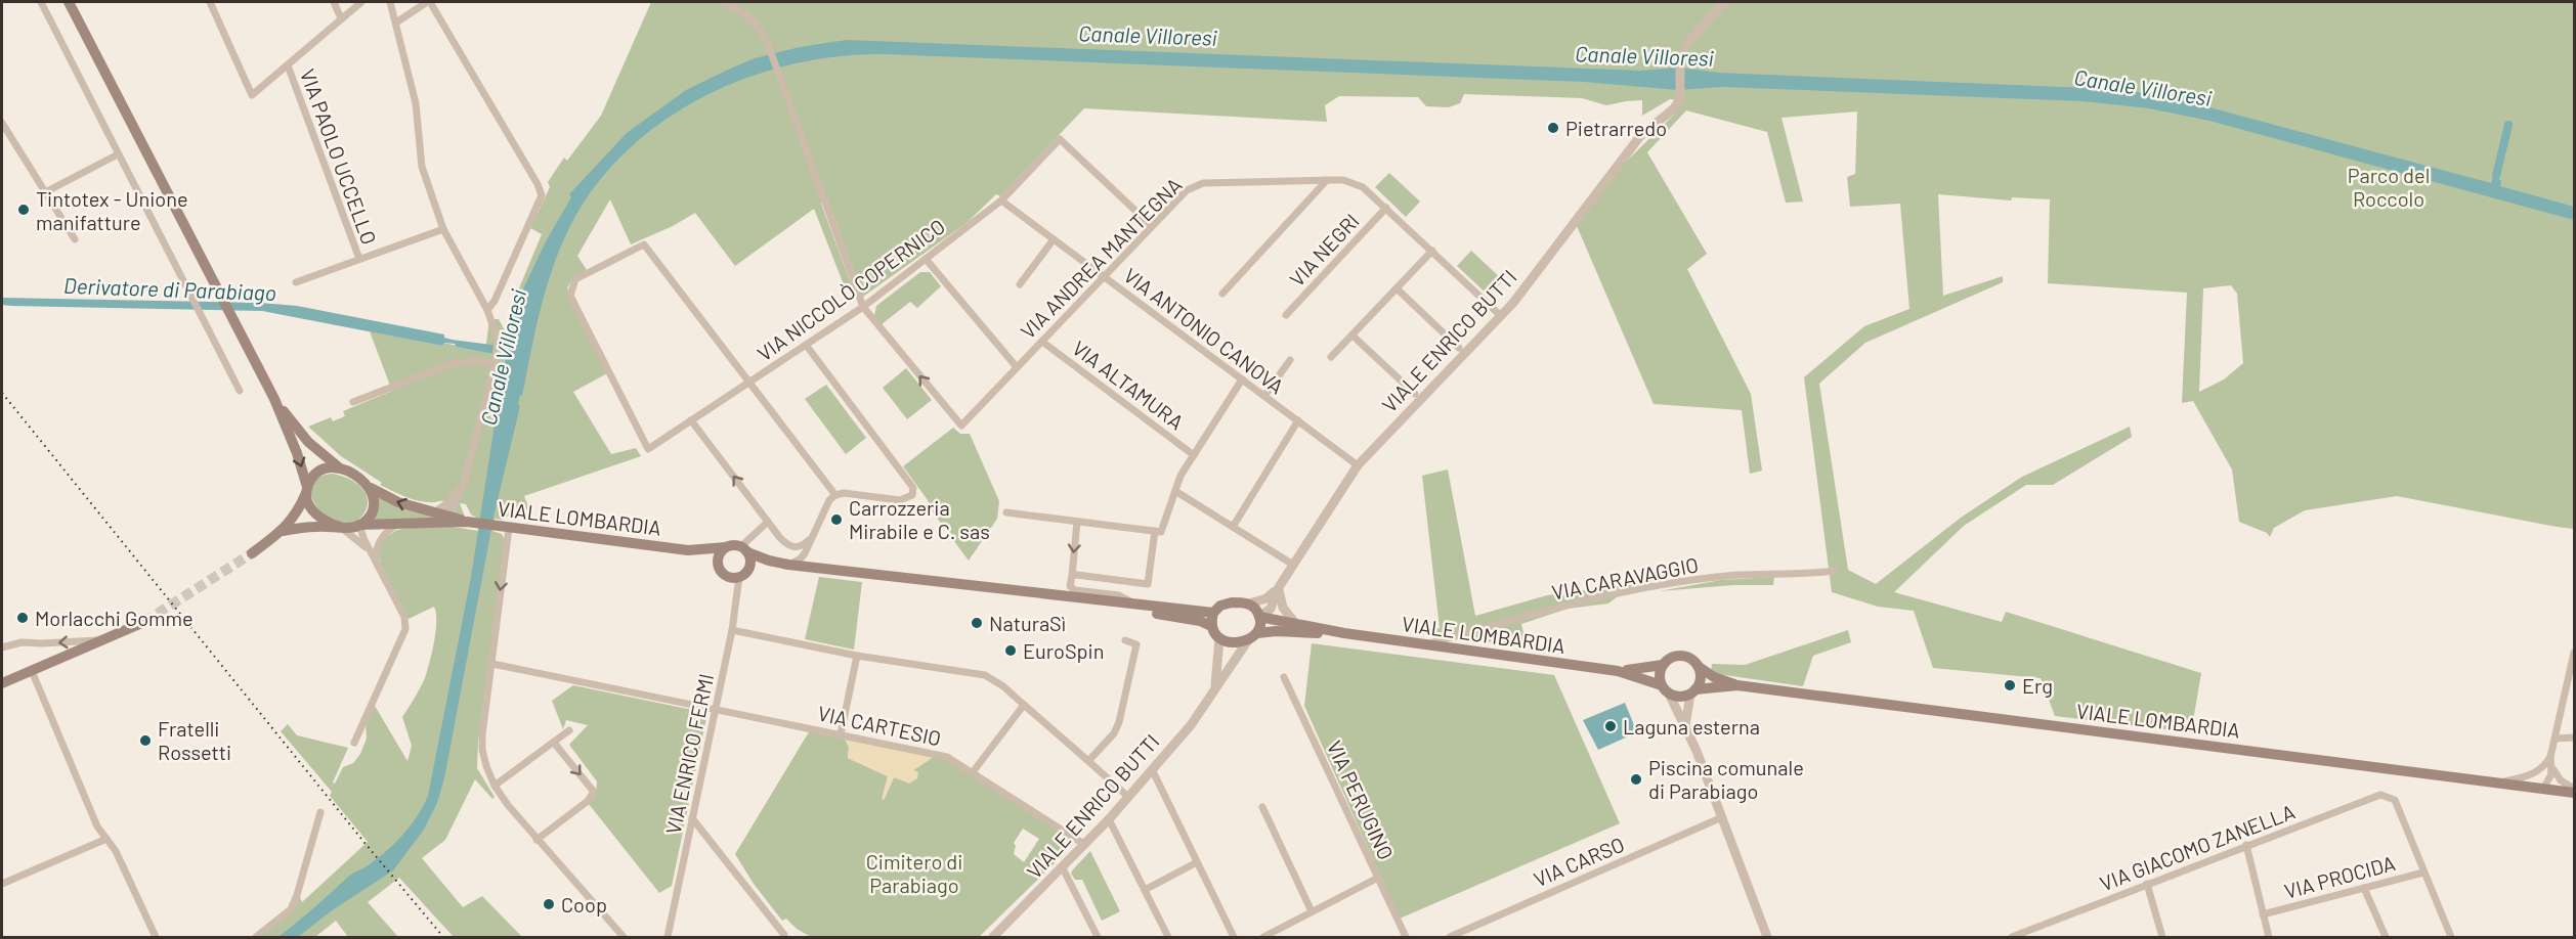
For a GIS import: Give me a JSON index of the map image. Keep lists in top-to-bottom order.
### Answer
{
  "streets": {
    "main road": ["VIALE LOMBARDIA"],
    "street": [
      "VIA PAOLO UCCELLO",
      "VIA NEGRI",
      "VIA ANDREA MANTEGNA",
      "VIA NICCOLÒ COPERNICO",
      "VIA ANTONIO CANOVA",
      "VIALE ENRICO BUTTI",
      "VIA ALTAMURA",
      "VIA CARAVAGGIO",
      "VIA CARTESIO",
      "VIA ENRICO FERMI",
      "VIA PERUGINO",
      "VIA GIACOMO ZANELLA",
      "VIA CARSO",
      "VIA PROCIDA"
    ]
  },
  "crossings": [
    ["VIA NEGRI", "VIA ANDREA MANTEGNA"],
    ["VIA ANDREA MANTEGNA", "VIA NICCOLÒ COPERNICO"],
    ["VIA ANDREA MANTEGNA", "VIA ANTONIO CANOVA"],
    ["VIA ANDREA MANTEGNA", "VIALE ENRICO BUTTI"],
    ["VIA ANDREA MANTEGNA", "VIA ALTAMURA"],
    ["VIA NICCOLÒ COPERNICO", "VIA ANTONIO CANOVA"],
    ["VIA ANTONIO CANOVA", "VIALE ENRICO BUTTI"],
    ["VIALE ENRICO BUTTI", "VIALE LOMBARDIA"],
    ["VIALE ENRICO BUTTI", "VIA CARTESIO"],
    ["VIALE LOMBARDIA", "VIA CARAVAGGIO"],
    ["VIALE LOMBARDIA", "VIA ENRICO FERMI"],
    ["VIA CARTESIO", "VIA ENRICO FERMI"],
    ["VIA GIACOMO ZANELLA", "VIA PROCIDA"]
  ],
  "water": ["Canale Villoresi", "Derivatore di Parabiago"],
  "parks": ["Parco del Roccolo", "Cimitero di Parabiago"],
  "places": [
    "Pietrarredo",
    "Tintotex - Unione manifatture",
    "Carrozzeria Mirabile e C. sas",
    "Morlacchi Gomme",
    "NaturaSì",
    "EuroSpin",
    "Erg",
    "Laguna esterna",
    "Fratelli Rossetti",
    "Piscina comunale di Parabiago",
    "Coop"
  ]
}
